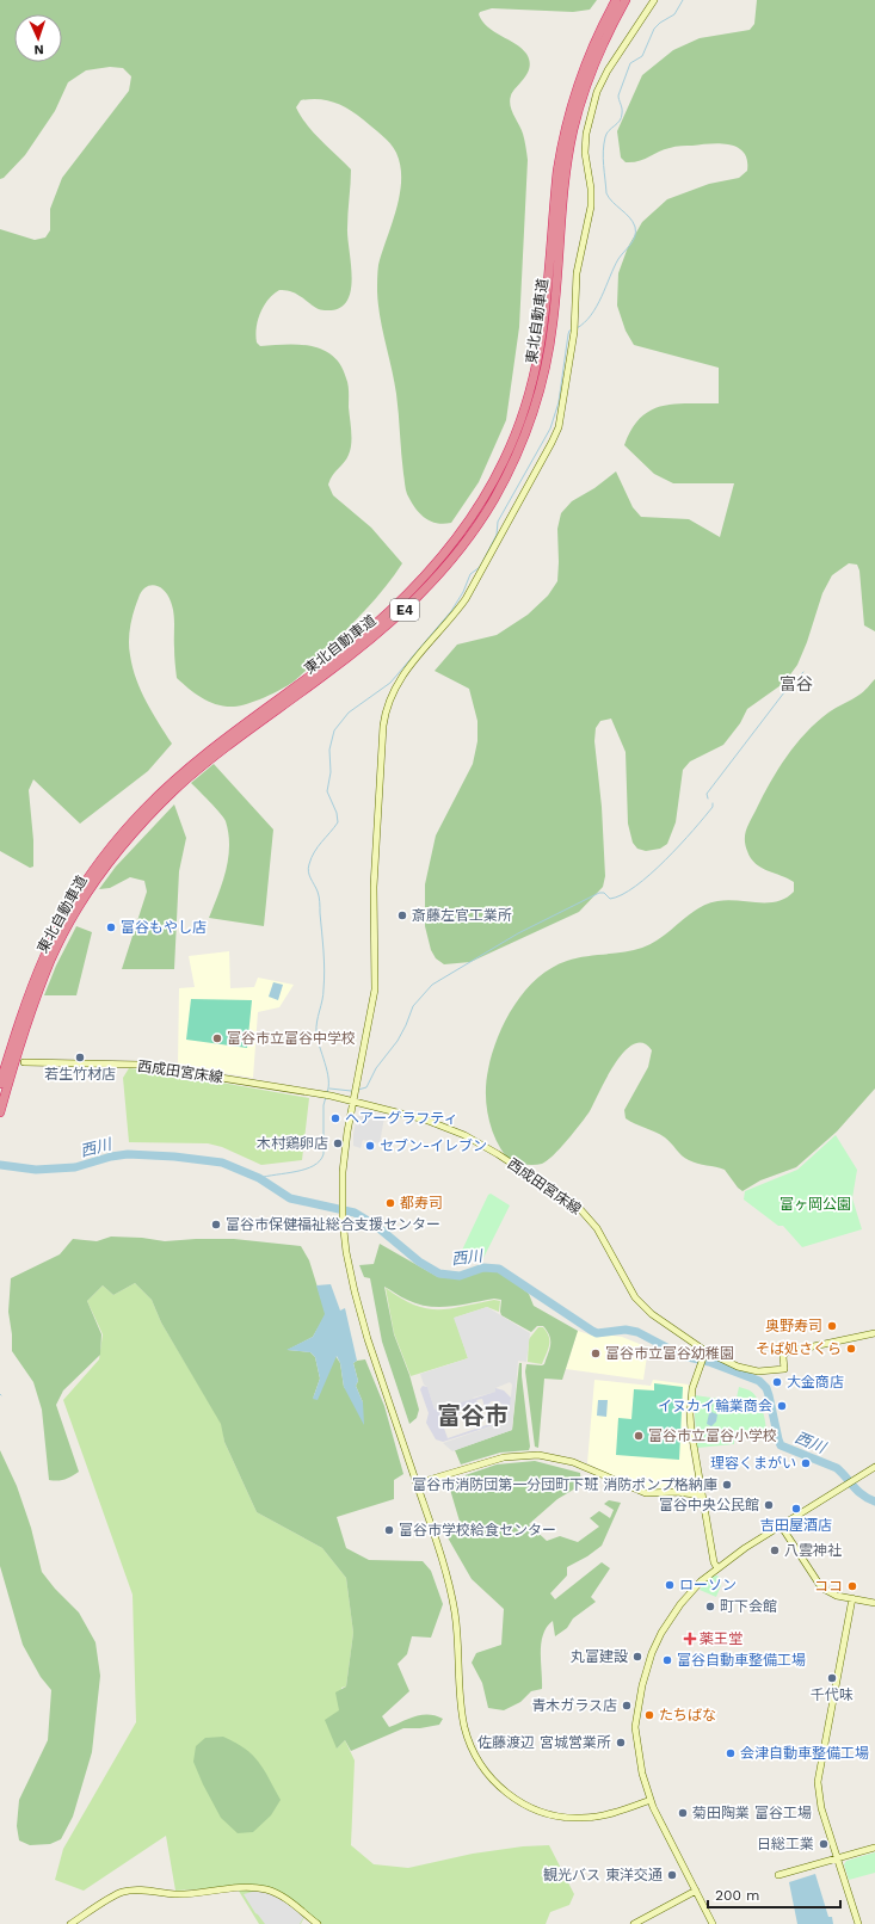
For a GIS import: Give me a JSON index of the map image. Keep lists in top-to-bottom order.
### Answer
{
  "streets": {
    "highway": ["東北自動車道", "E4"],
    "street": ["西成田宮床線"]
  },
  "districts": ["富谷", "富谷市"],
  "water": ["西川"],
  "parks": ["富ヶ岡公園"],
  "places": {
    "other": [
      "斎藤左官工業所",
      "富谷もやし店",
      "富谷市立富谷中学校",
      "若生竹材店",
      "ヘアーグラフティ",
      "木村鶏卵店",
      "セブン-イレブン",
      "都寿司",
      "富谷市保健福祉総合支援センター",
      "奥野寿司",
      "そば処さくら",
      "富谷市立富谷幼稚園",
      "大金商店",
      "イヌカイ輪業商会",
      "富谷市立富谷小学校",
      "理容くまがい",
      "富谷市消防団第一分団町下班 消防ポンプ格納庫",
      "富谷中央公民館",
      "吉田屋酒店",
      "富谷市学校給食センター",
      "八雲神社",
      "ローソン",
      "ココ",
      "町下会館",
      "丸富建設",
      "富谷自動車整備工場",
      "千代味",
      "青木ガラス店",
      "たちばな",
      "佐藤渡辺 宮城営業所",
      "会津自動車整備工場",
      "菊田陶業 富谷工場",
      "日総工業",
      "観光バス 東洋交通"
    ],
    "health": ["薬王堂"]
  },
  "scale_bar": "200 m",
  "north": "bottom"
}
